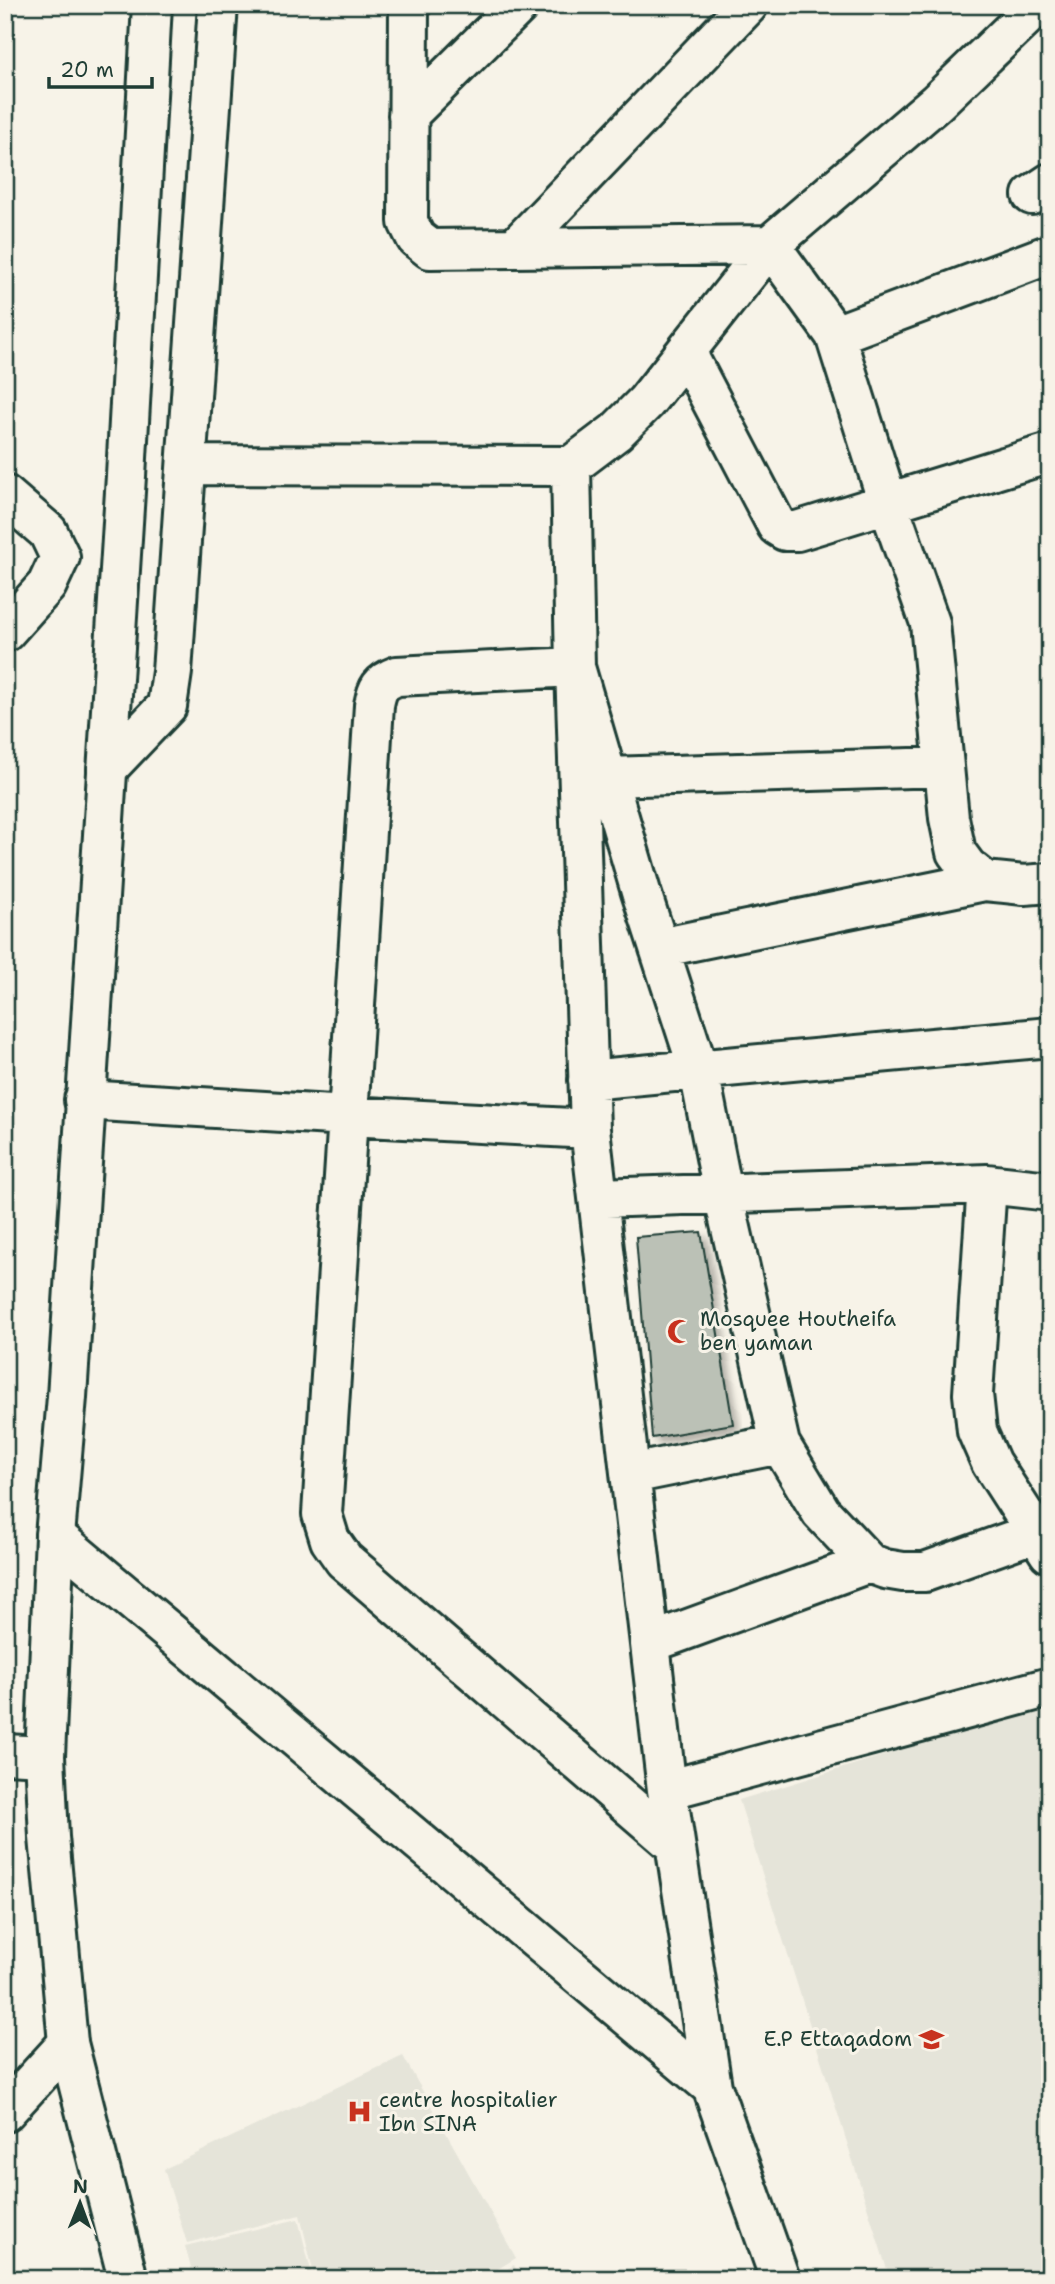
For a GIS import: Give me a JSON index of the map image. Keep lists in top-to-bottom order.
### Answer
{
  "places": {
    "mosque": ["Mosquee Houtheifa ben yaman"],
    "school or university": ["E.P Ettaqadom"],
    "hospital": ["centre hospitalier Ibn SINA"]
  },
  "scale_bar": "20 m",
  "north": "top"
}
